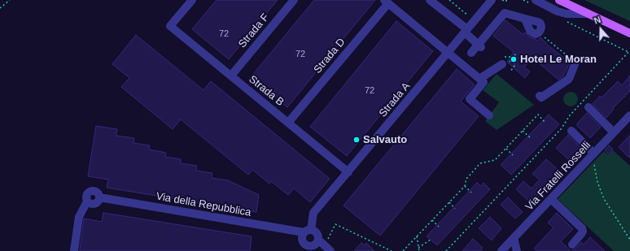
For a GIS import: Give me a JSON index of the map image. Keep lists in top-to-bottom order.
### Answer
{
  "streets": {
    "street": [
      "Strada F",
      "Strada D",
      "Strada B",
      "Strada A",
      "Via Fratelli Rosselli",
      "Via della Repubblica"
    ]
  },
  "crossings": [
    ["Strada F", "Strada B"],
    ["Strada D", "Strada B"],
    ["Strada B", "Strada A"],
    ["Strada A", "Via della Repubblica"]
  ],
  "places": ["Hotel Le Moran", "Salvauto"],
  "house_numbers": ["72", "72", "72"],
  "north": "top"
}
